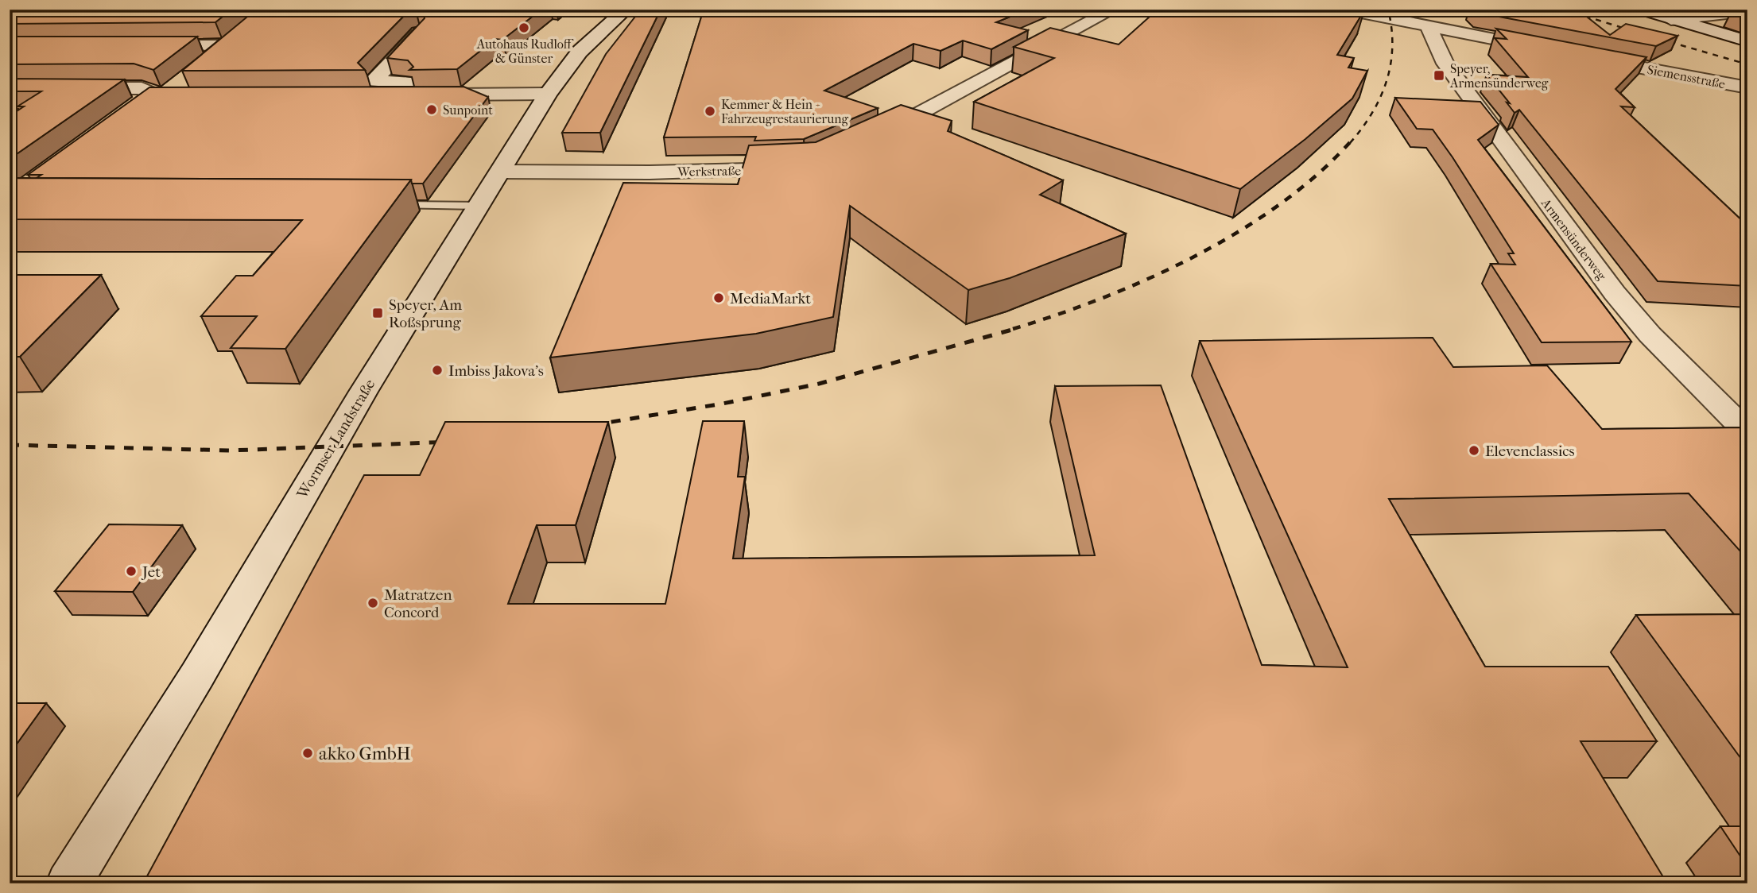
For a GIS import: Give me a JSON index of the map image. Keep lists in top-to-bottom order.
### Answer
{
  "streets": {
    "street": [
      "Siemensstraße",
      "Werkstraße",
      "Armensünderweg",
      "Wormser Landstraße"
    ]
  },
  "crossings": [
    ["Werkstraße", "Wormser Landstraße"]
  ],
  "places": {
    "other": [
      "Autohaus Rudloff & Günster",
      "Sunpoint",
      "Kemmer & Hein - Fahrzeugrestaurierung",
      "MediaMarkt",
      "Imbiss Jakova's",
      "Elevenclassics",
      "Jet",
      "Matratzen Concord",
      "akko GmbH"
    ],
    "transit": ["Speyer, Armensünderweg", "Speyer, Am Roßsprung"]
  }
}
